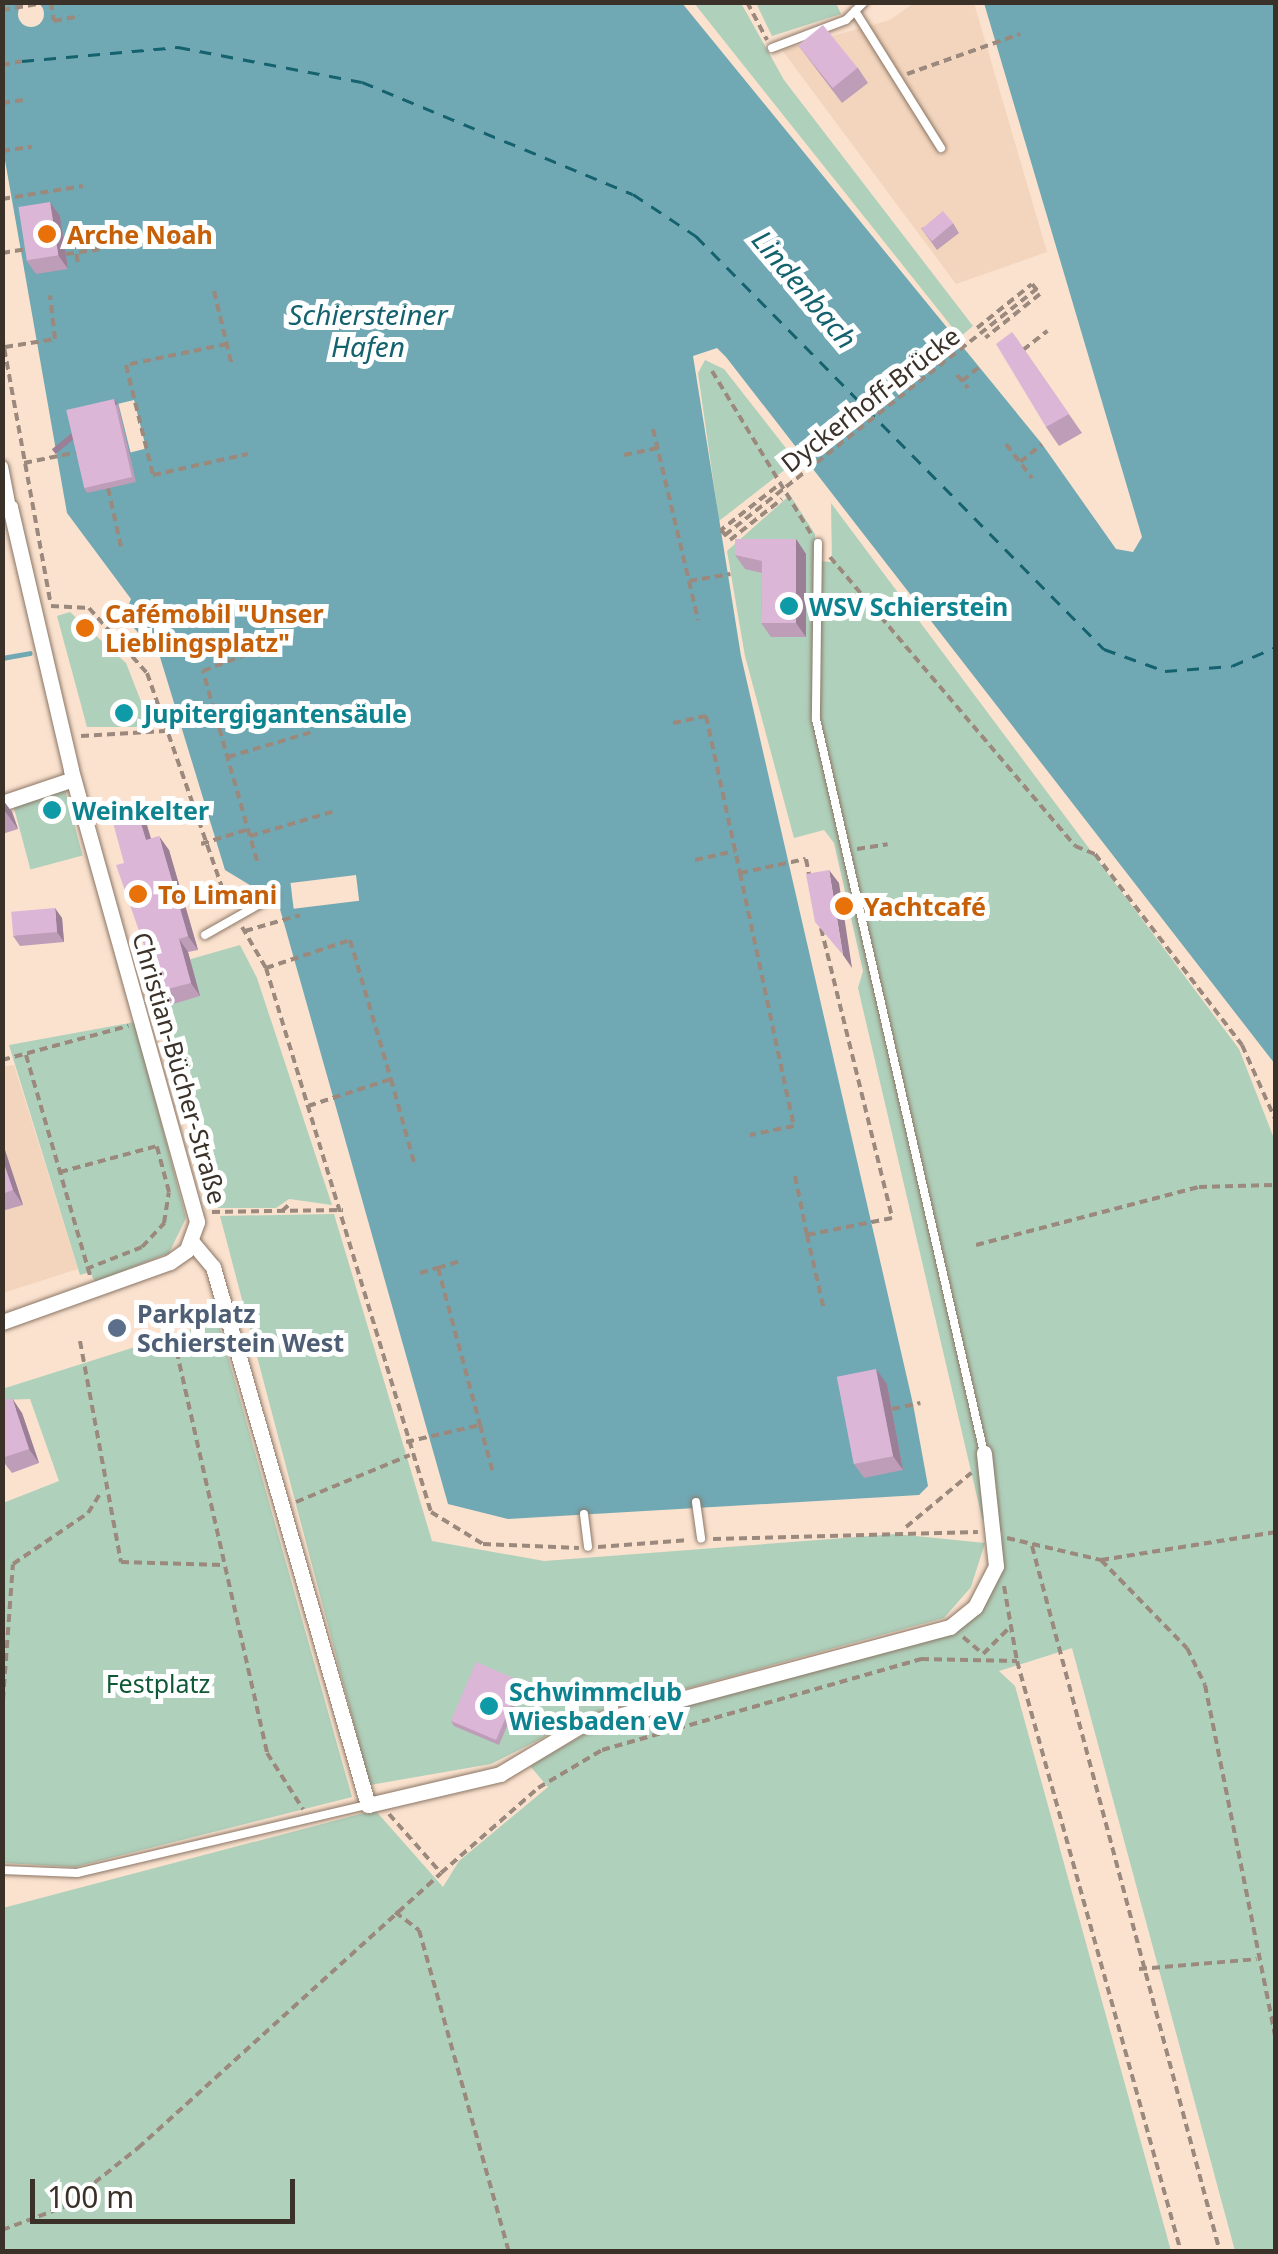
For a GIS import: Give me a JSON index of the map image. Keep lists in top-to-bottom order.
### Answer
{
  "streets": {
    "street": ["Christian-Bücher-Straße"],
    "path": ["Dyckerhoff-Brücke"]
  },
  "water": ["Lindenbach", "Schiersteiner Hafen"],
  "parks": ["Festplatz"],
  "places": [
    "Arche Noah",
    "WSV Schierstein",
    "Cafémobil \"Unser Lieblingsplatz\"",
    "Jupitergigantensäule",
    "Weinkelter",
    "To Limani",
    "Yachtcafé",
    "Parkplatz Schierstein West",
    "Schwimmclub Wiesbaden eV"
  ],
  "scale_bar": "100 m"
}
